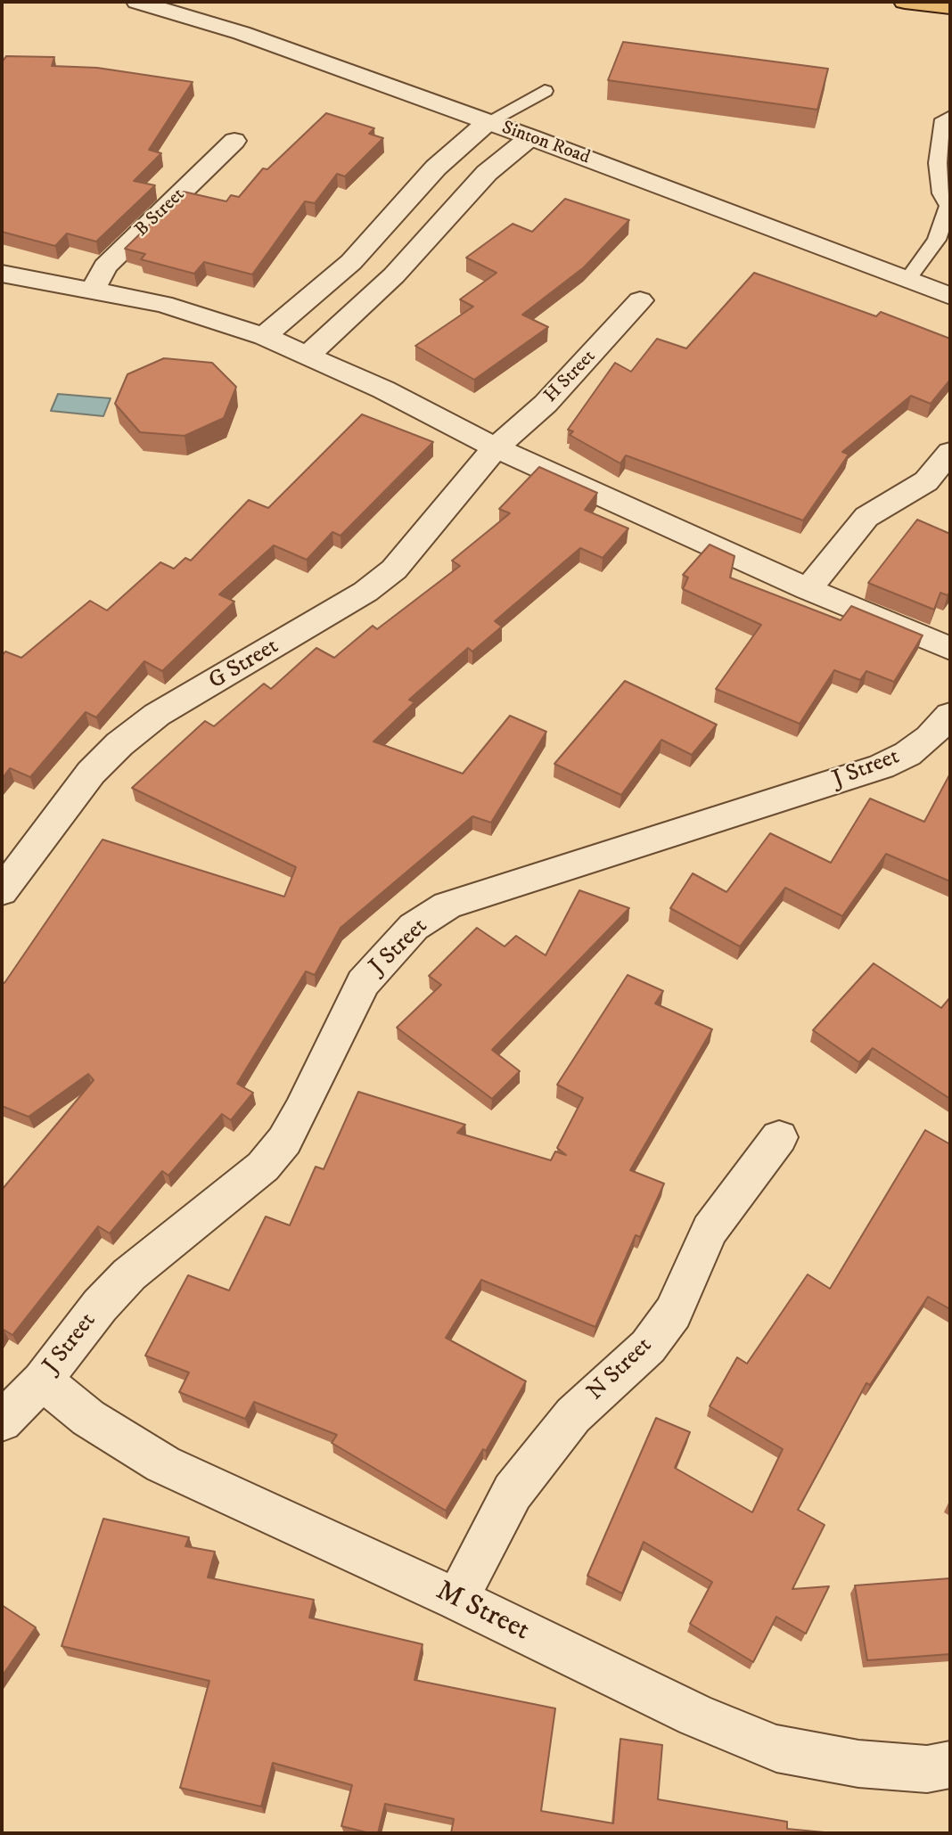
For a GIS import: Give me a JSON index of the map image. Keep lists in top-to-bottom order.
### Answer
{
  "streets": {
    "street": [
      "Sinton Road",
      "B Street",
      "H Street",
      "G Street",
      "J Street",
      "N Street",
      "M Street"
    ]
  },
  "crossings": [
    ["H Street", "G Street"],
    ["J Street", "M Street"],
    ["N Street", "M Street"]
  ]
}
